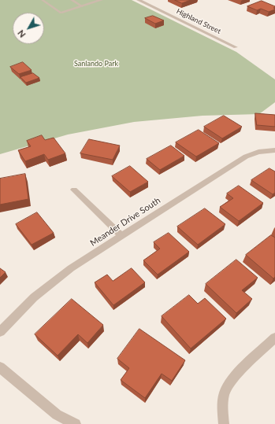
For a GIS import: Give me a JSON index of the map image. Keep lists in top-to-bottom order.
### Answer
{
  "streets": {
    "street": ["Highland Street", "Meander Drive South"]
  },
  "parks": ["Sanlando Park"],
  "north": "bottom left"
}
